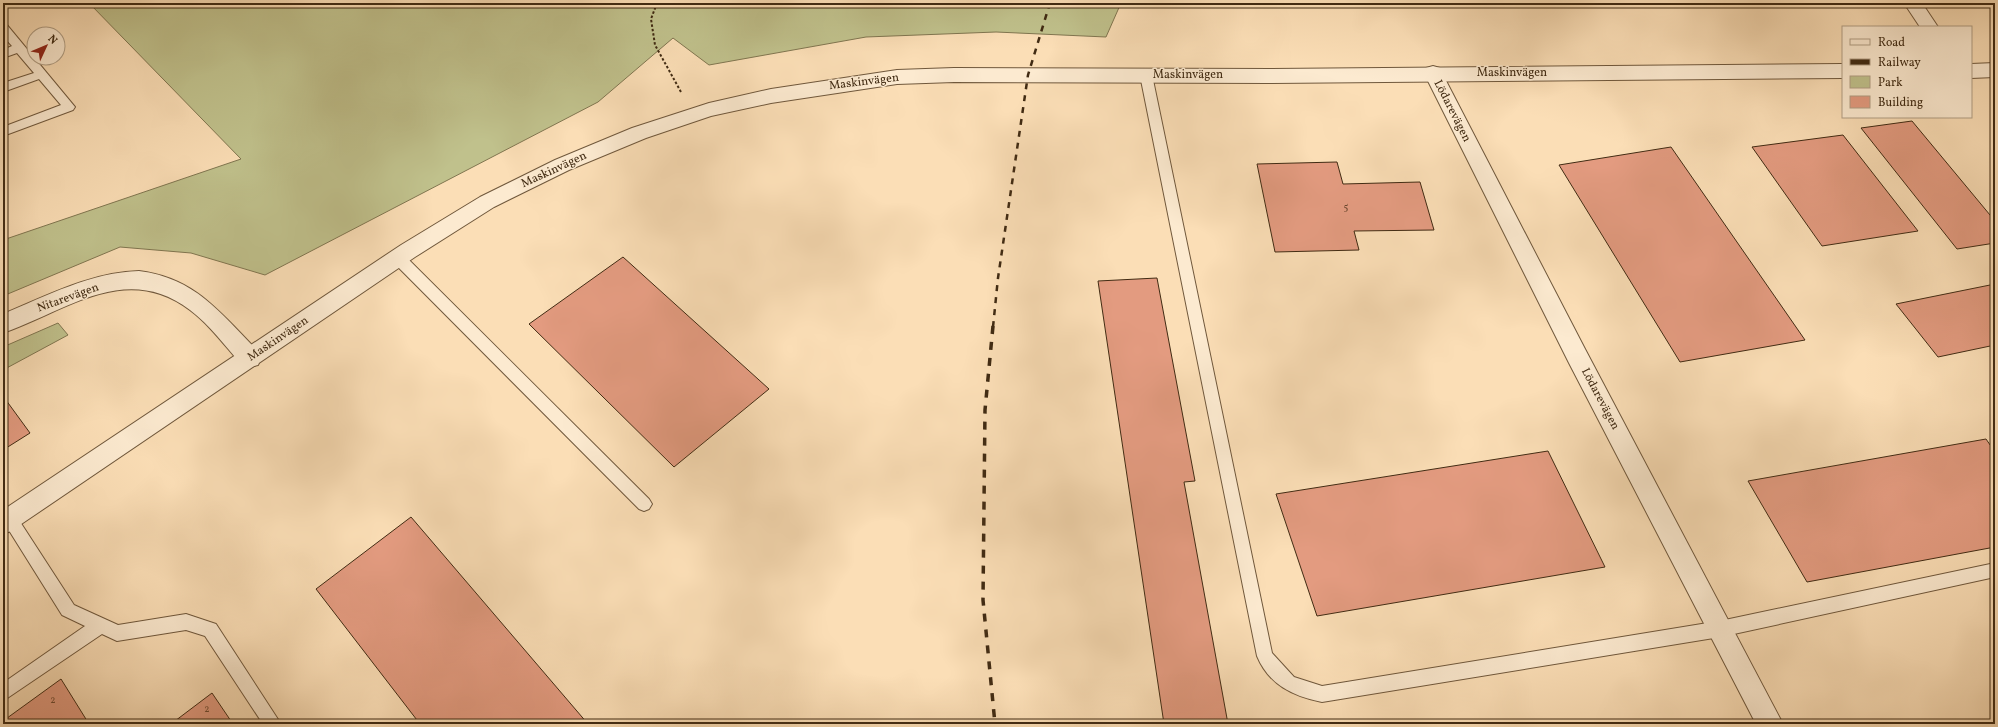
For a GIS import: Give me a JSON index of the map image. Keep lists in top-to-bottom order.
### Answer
{
  "streets": {
    "street": ["Maskinvägen", "Lödarevägen", "Nitarevägen"]
  },
  "crossings": [
    ["Maskinvägen", "Lödarevägen"],
    ["Maskinvägen", "Nitarevägen"]
  ],
  "house_numbers": ["5", "2", "2"],
  "legend": [
    "Road",
    "Railway",
    "Park",
    "Building"
  ],
  "north": "top right"
}
